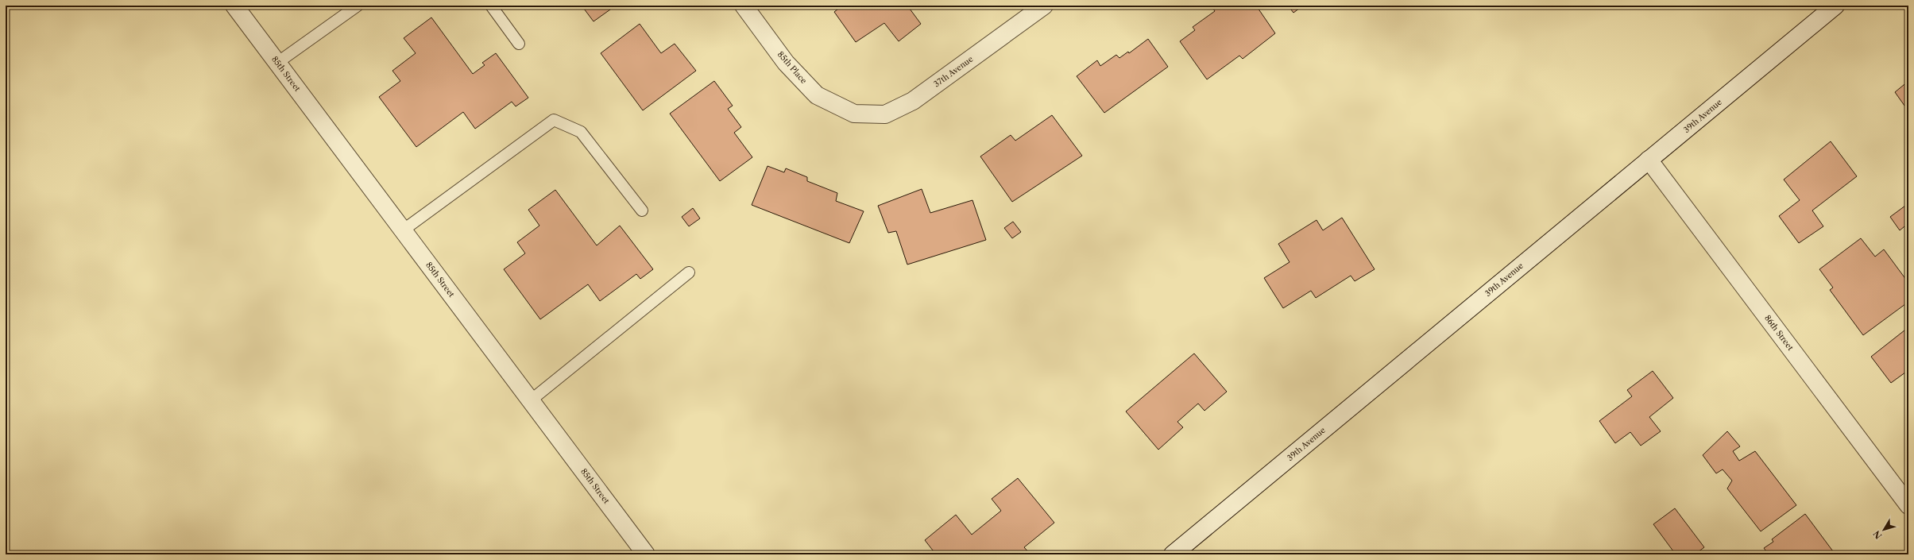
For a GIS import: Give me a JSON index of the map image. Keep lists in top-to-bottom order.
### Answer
{
  "streets": {
    "street": [
      "85th Place",
      "37th Avenue",
      "85th Street",
      "39th Avenue",
      "86th Street"
    ]
  },
  "crossings": [
    ["85th Place", "37th Avenue"],
    ["39th Avenue", "86th Street"]
  ],
  "north": "bottom left"
}
